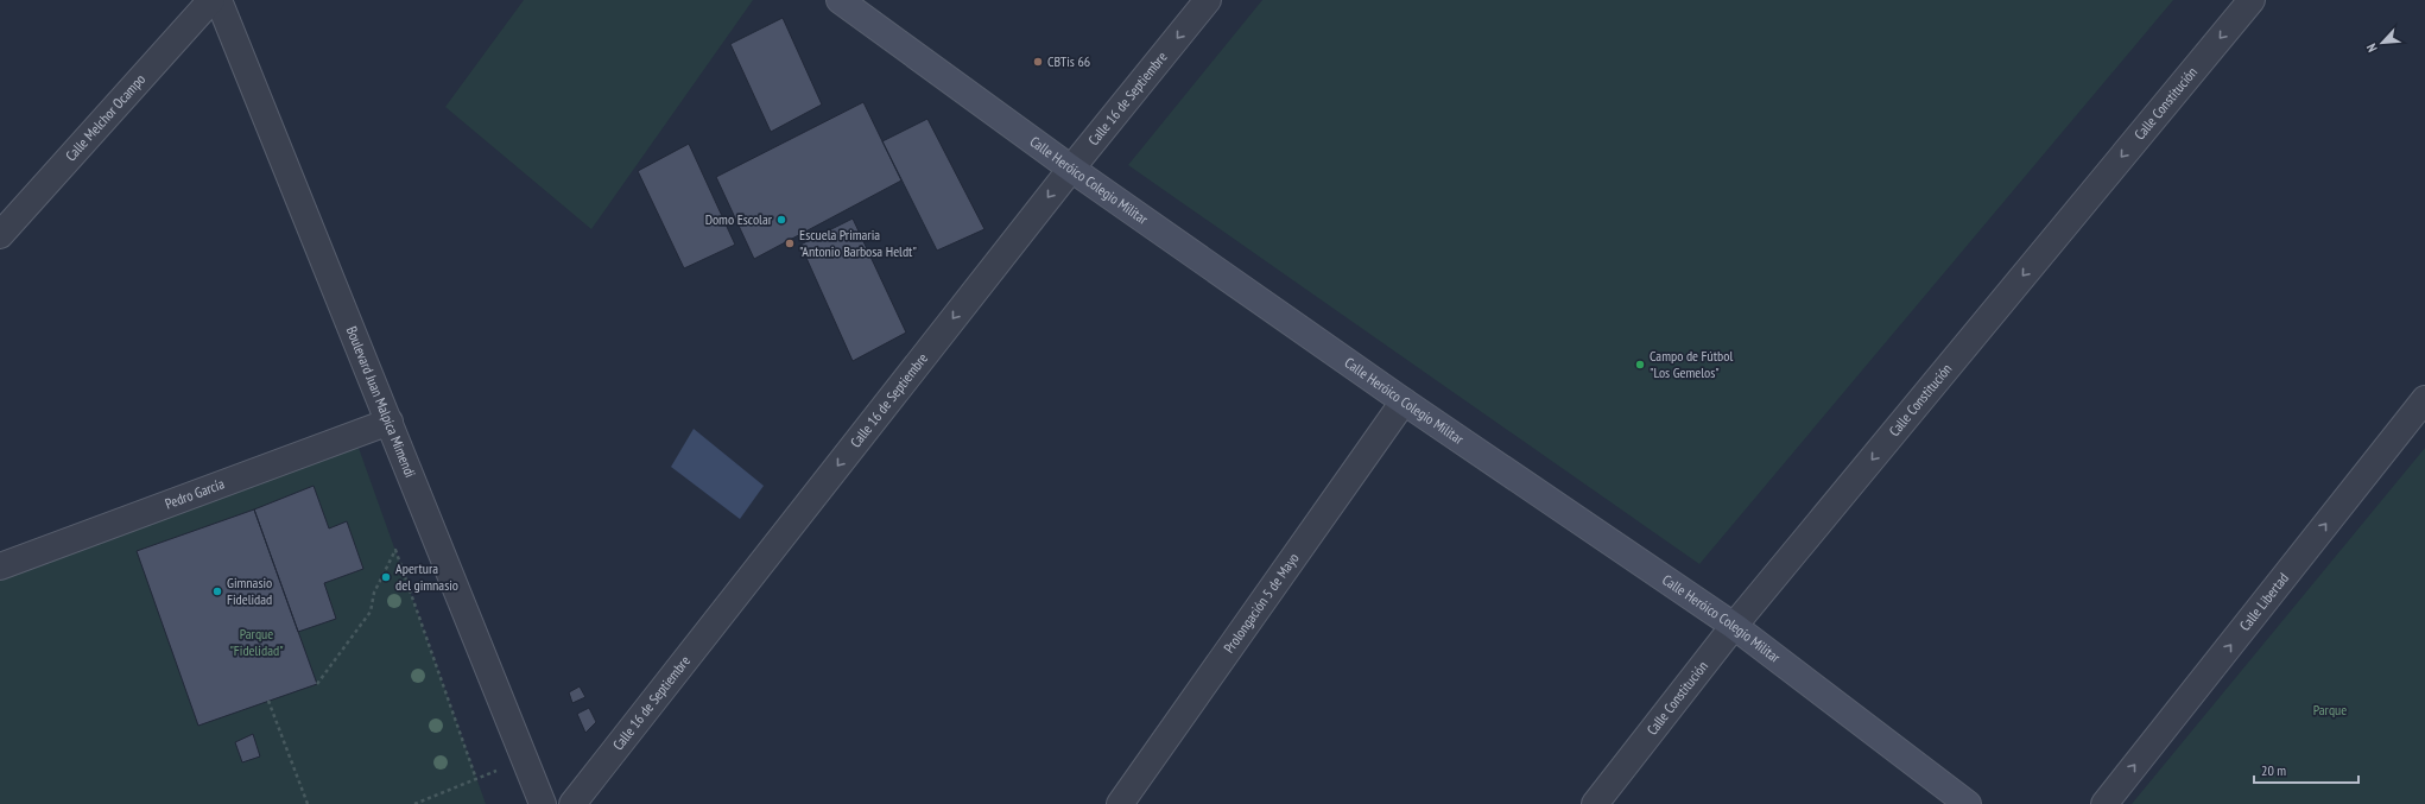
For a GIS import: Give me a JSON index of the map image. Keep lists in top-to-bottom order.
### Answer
{
  "streets": {
    "street": [
      "Calle 16 de Septiembre",
      "Calle Constitución",
      "Calle Melchor Ocampo",
      "Calle Heróico Colegio Militar",
      "Boulevard Juan Malpica Mimendi",
      "Pedro García",
      "Calle Libertad",
      "Prolongación 5 de Mayo"
    ]
  },
  "crossings": [
    ["Calle 16 de Septiembre", "Calle Heróico Colegio Militar"],
    ["Calle Constitución", "Calle Heróico Colegio Militar"],
    ["Calle Heróico Colegio Militar", "Prolongación 5 de Mayo"],
    ["Boulevard Juan Malpica Mimendi", "Pedro García"]
  ],
  "one_way": ["Calle 16 de Septiembre", "Calle Constitución", "Calle Libertad"],
  "parks": ["Parque \"Fidelidad\"", "Parque"],
  "places": [
    "CBTis 66",
    "Domo Escolar",
    "Escuela Primaria \"Antonio Barbosa Heldt\"",
    "Campo de Fútbol \"Los Gemelos\"",
    "Apertura del gimnasio",
    "Gimnasio Fidelidad"
  ],
  "scale_bar": "20 m",
  "north": "bottom left"
}
